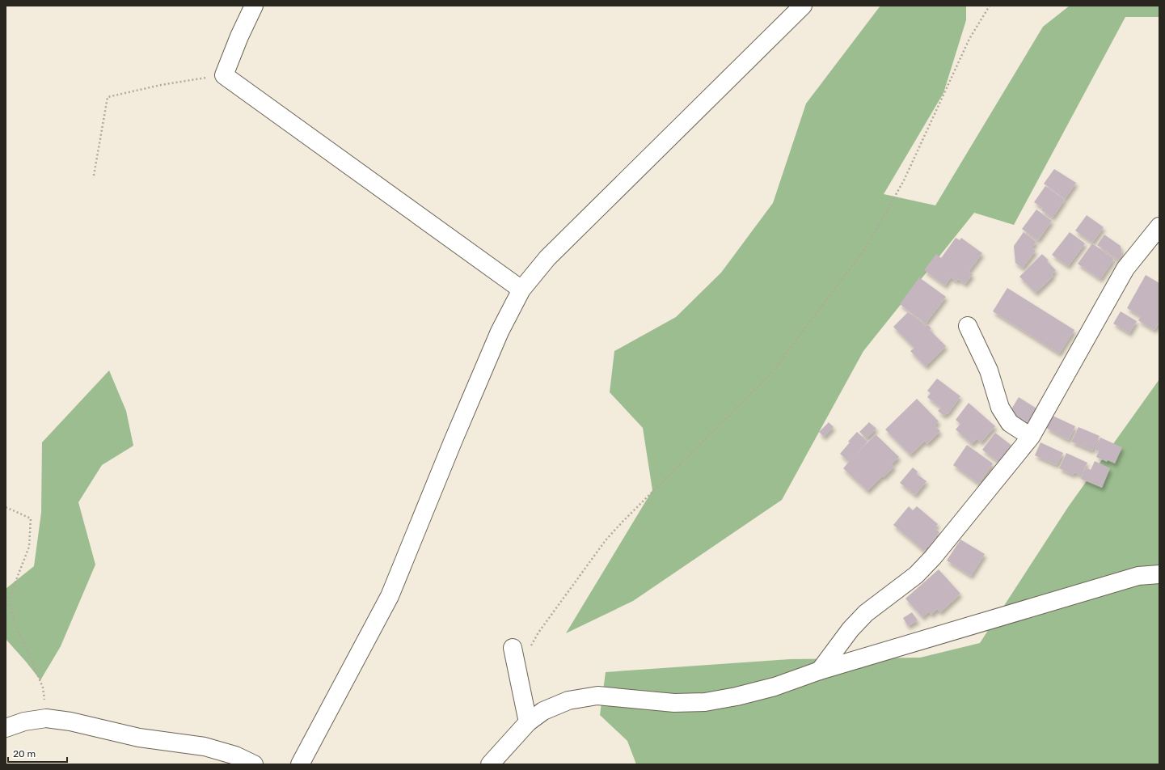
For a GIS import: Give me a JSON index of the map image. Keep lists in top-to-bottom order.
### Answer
{
  "scale_bar": "20 m"
}
